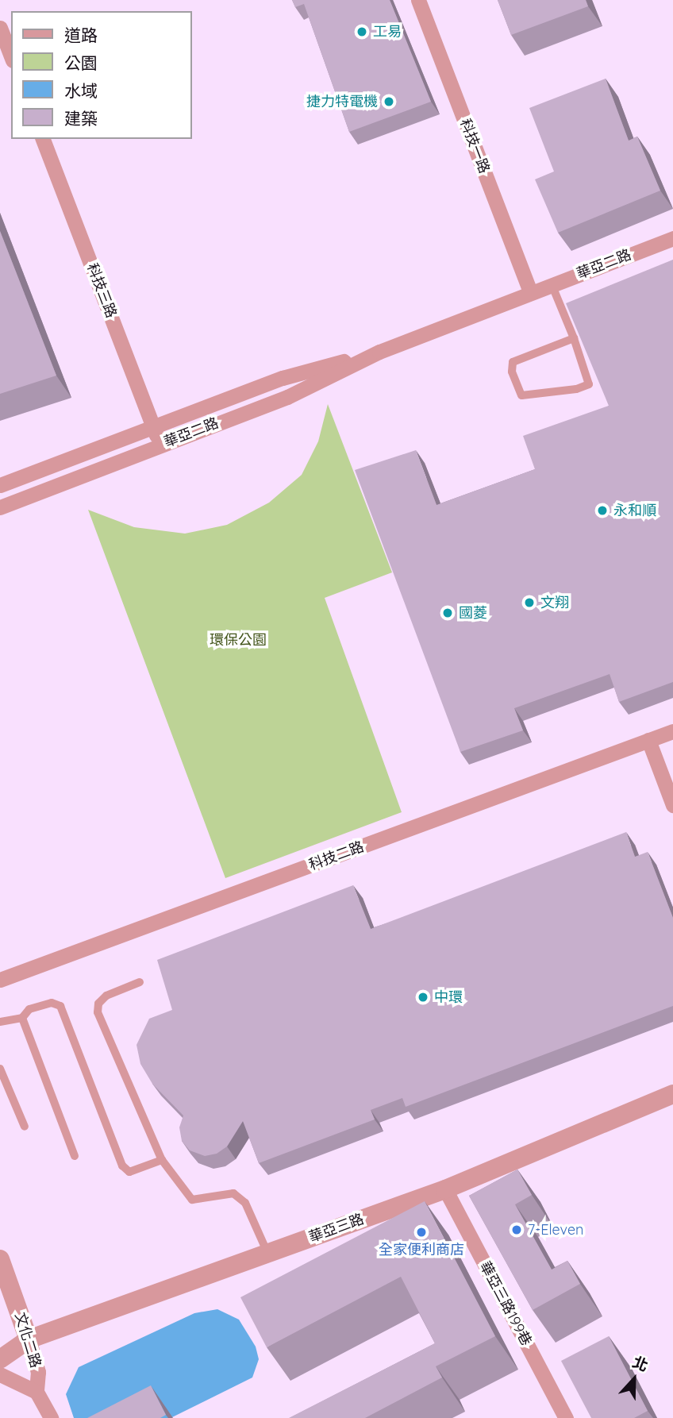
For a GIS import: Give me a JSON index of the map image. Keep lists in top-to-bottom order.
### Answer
{
  "streets": {
    "street": [
      "科技一路",
      "華亞二路",
      "科技三路",
      "科技二路",
      "華亞三路",
      "華亞三路199巷",
      "文化二路"
    ]
  },
  "crossings": [
    ["科技一路", "華亞二路"],
    ["華亞二路", "科技三路"],
    ["華亞三路", "華亞三路199巷"],
    ["華亞三路", "文化二路"]
  ],
  "parks": ["環保公園"],
  "places": [
    "工易",
    "捷力特電機",
    "永和順",
    "文翔",
    "國菱",
    "中環",
    "7-Eleven",
    "全家便利商店"
  ],
  "legend": [
    "道路",
    "公園",
    "水域",
    "建築"
  ],
  "north": "top"
}
